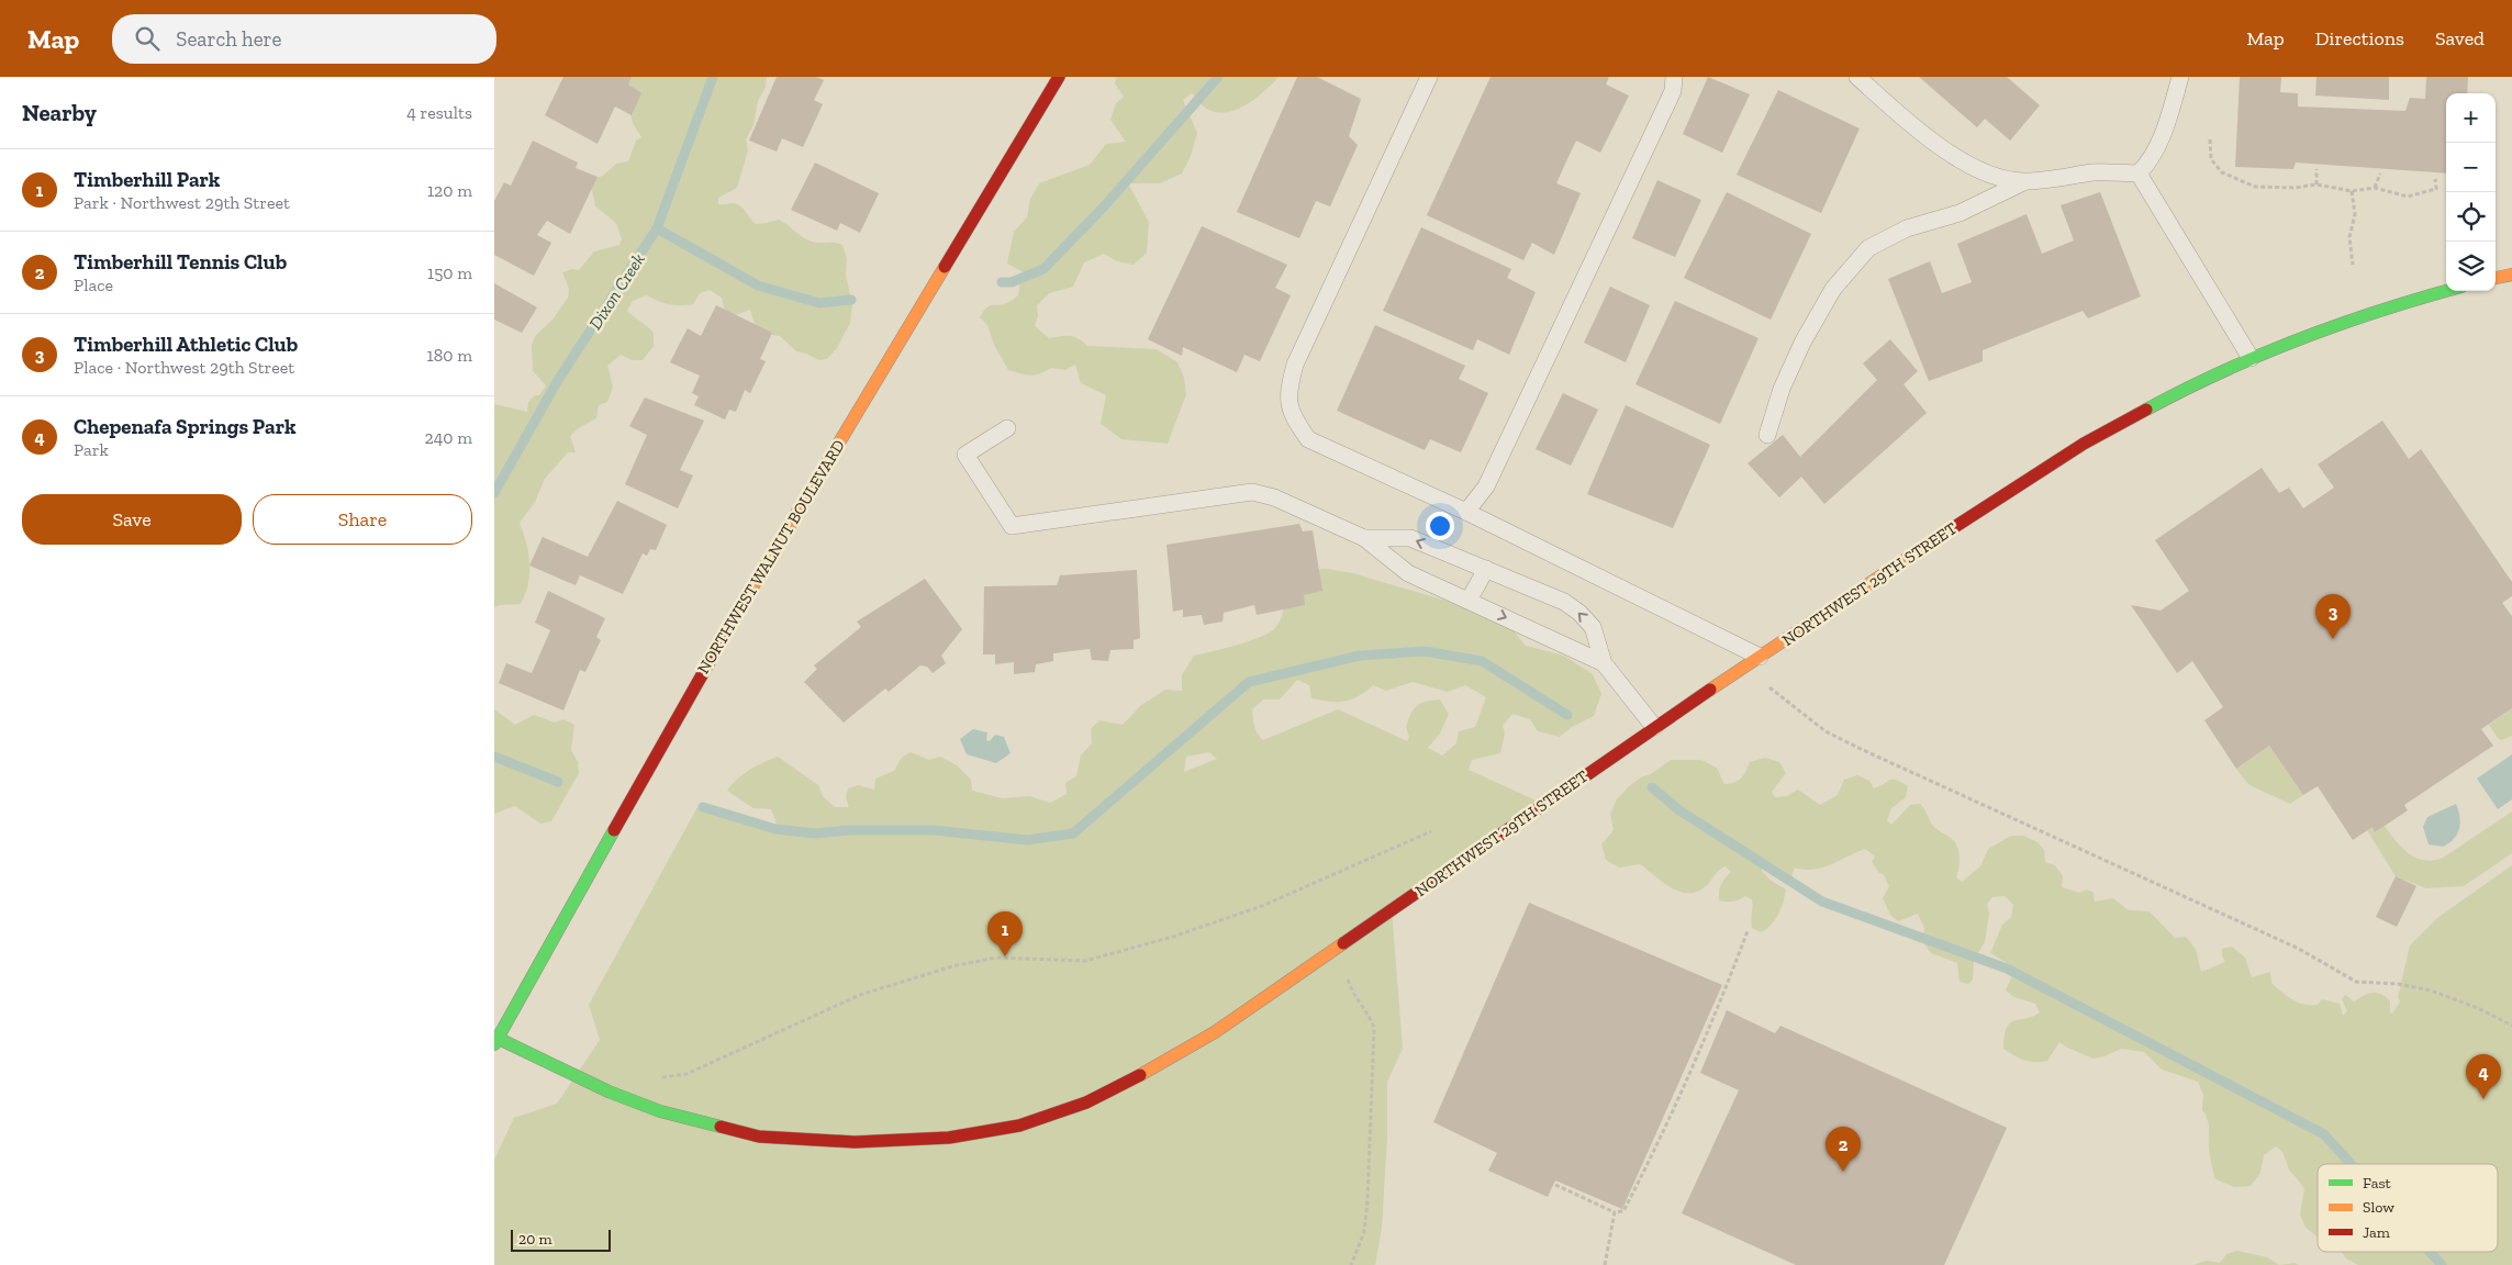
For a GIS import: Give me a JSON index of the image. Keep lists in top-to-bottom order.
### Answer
{
  "streets": {
    "street": ["NORTHWEST WALNUT BOULEVARD", "NORTHWEST 29TH STREET"]
  },
  "crossings": [
    ["NORTHWEST WALNUT BOULEVARD", "NORTHWEST 29TH STREET"]
  ],
  "water": ["Dixon Creek"],
  "legend": ["Fast", "Slow", "Jam"],
  "scale_bar": "20 m",
  "page": {
    "header": "Map",
    "search": "Search here",
    "nav": ["Map", "Directions", "Saved"],
    "heading": ["Nearby", "4 results"],
    "map_buttons": ["+", "−"],
    "list": [
      {
        "mark": "1",
        "name": "Timberhill Park",
        "note": "Park · Northwest 29th Street",
        "value": "120 m"
      },
      {
        "mark": "2",
        "name": "Timberhill Tennis Club",
        "note": "Place",
        "value": "150 m"
      },
      {
        "mark": "3",
        "name": "Timberhill Athletic Club",
        "note": "Place · Northwest 29th Street",
        "value": "180 m"
      },
      {
        "mark": "4",
        "name": "Chepenafa Springs Park",
        "note": "Park",
        "value": "240 m"
      }
    ],
    "buttons": ["Save", "Share"],
    "pins": [
      "3",
      "1",
      "4",
      "2"
    ],
    "scale": "20 m"
  }
}
